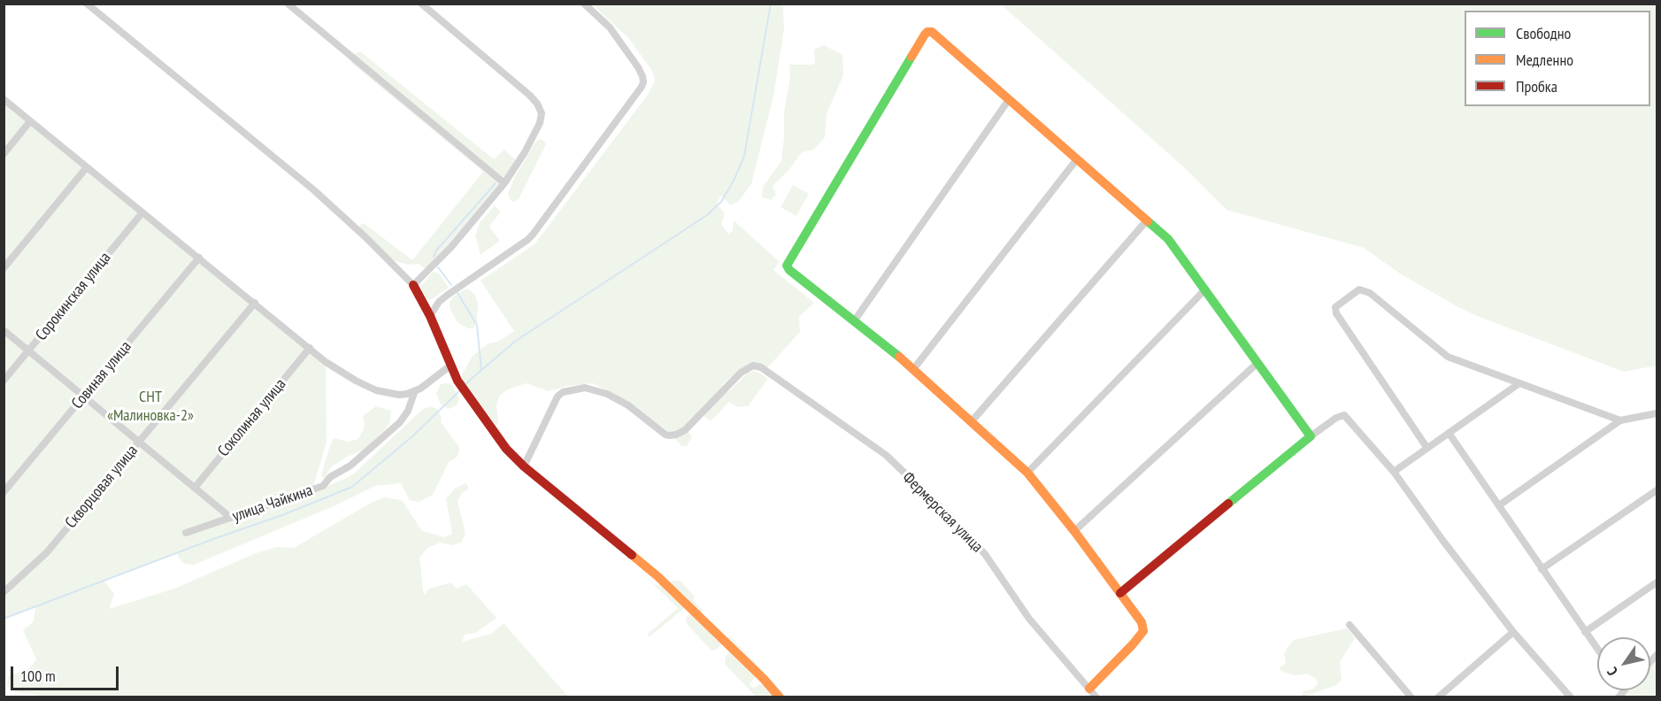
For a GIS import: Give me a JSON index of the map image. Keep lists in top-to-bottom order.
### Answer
{
  "streets": {
    "street": [
      "Сорокинская улица",
      "Совиная улица",
      "Соколиная улица",
      "Скворцовая улица",
      "улица Чайкина",
      "Фермерская улица"
    ]
  },
  "parks": ["СНТ «Малиновка-2»"],
  "legend": ["Свободно", "Медленно", "Пробка"],
  "scale_bar": "100 m",
  "north": "bottom left"
}
